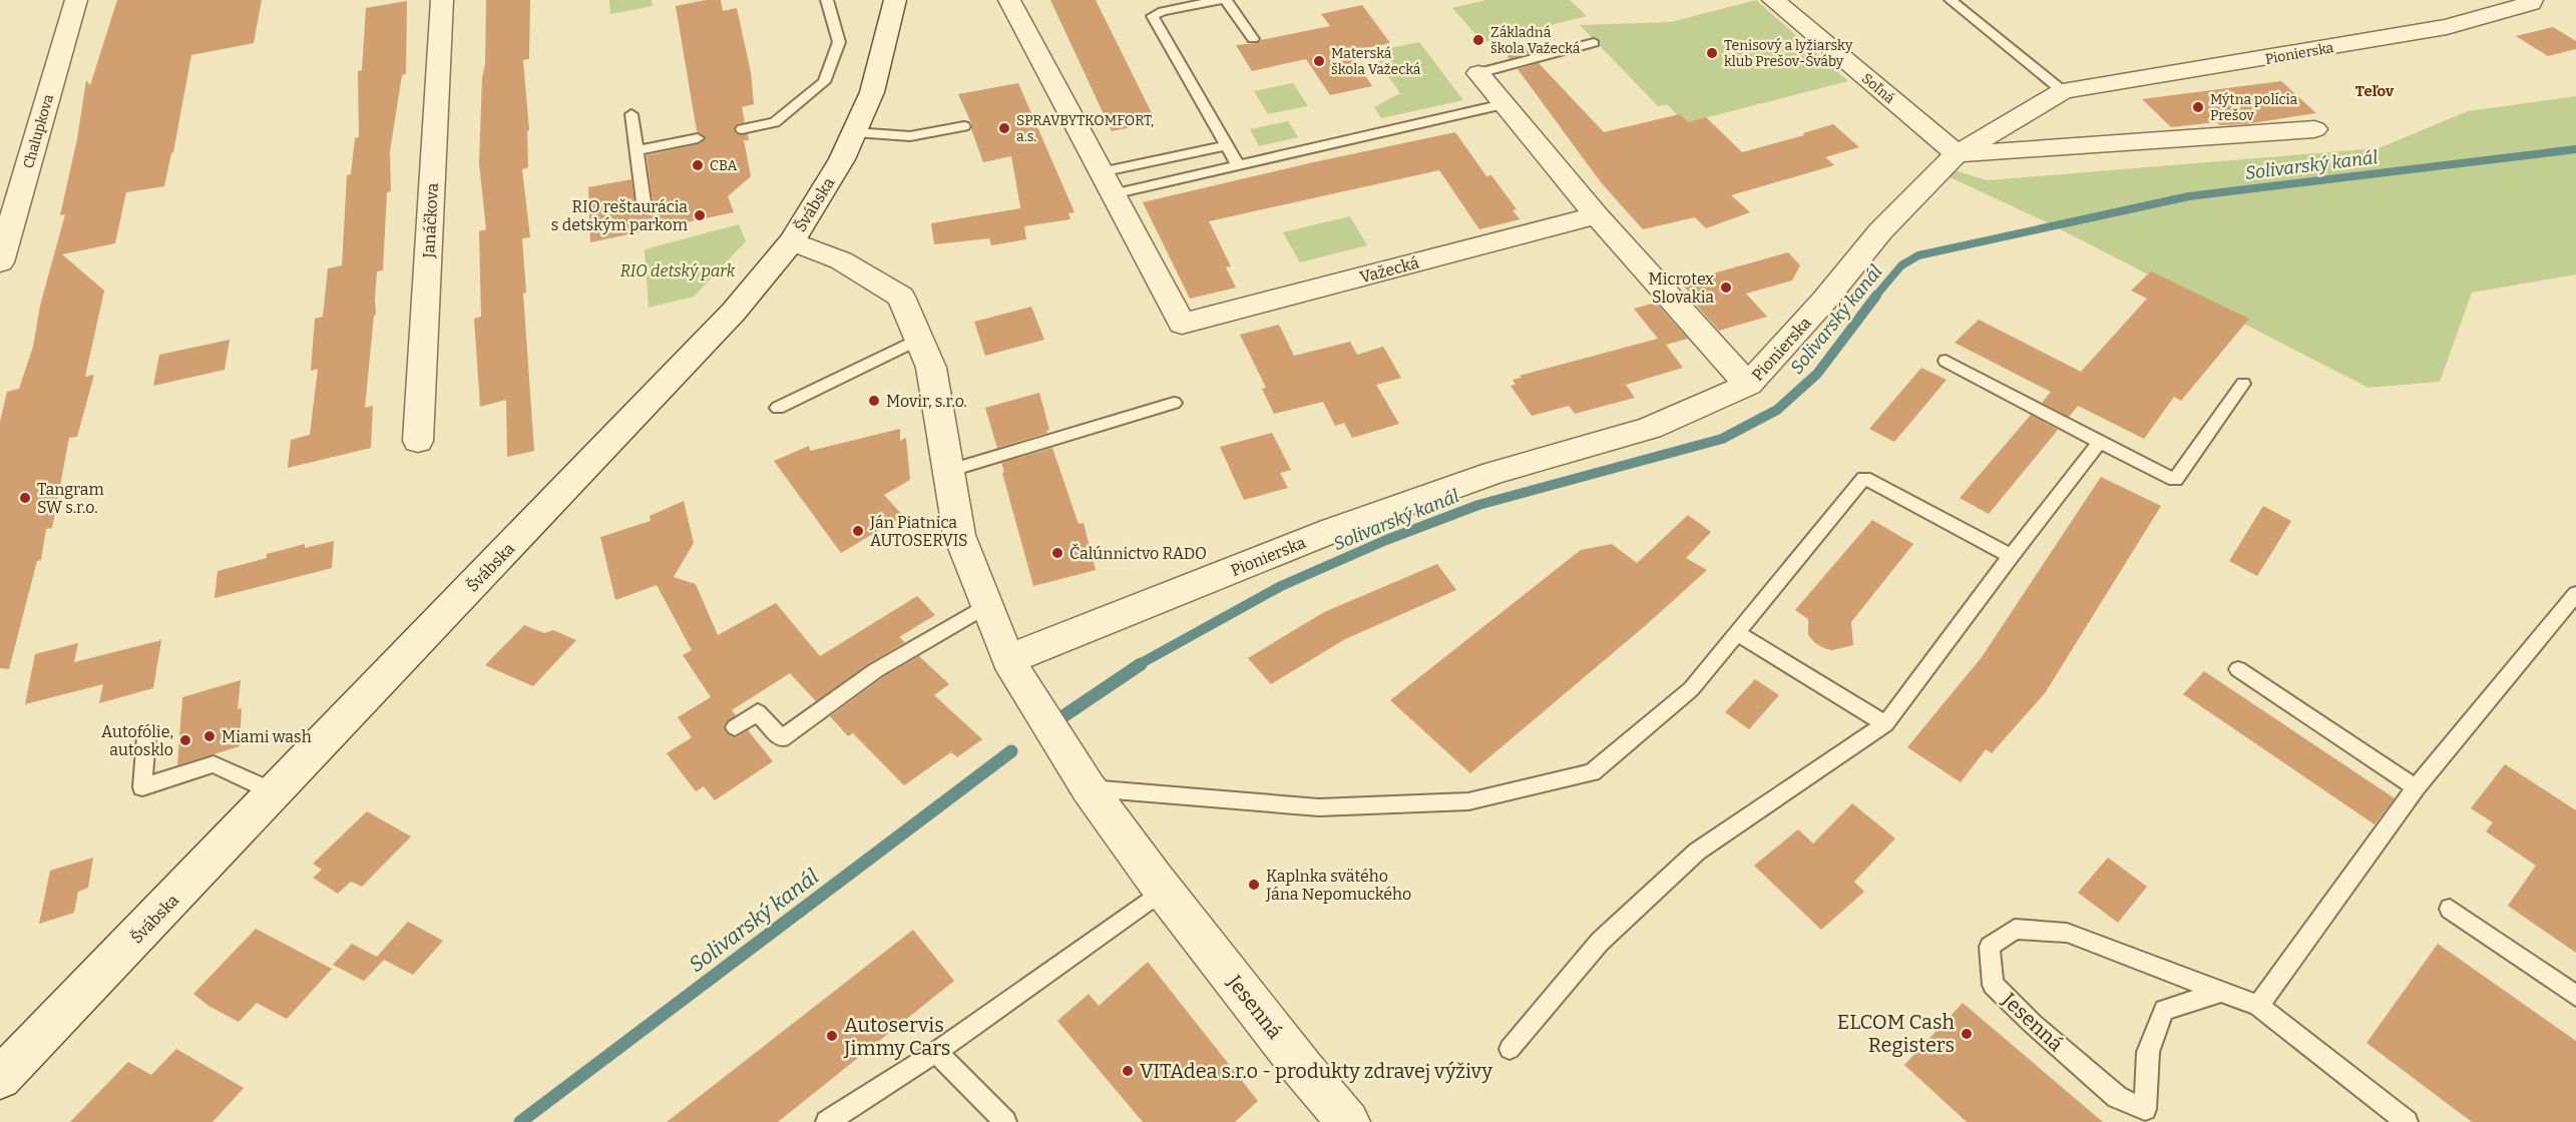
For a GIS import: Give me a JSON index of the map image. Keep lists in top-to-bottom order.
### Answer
{
  "streets": {
    "street": [
      "Pionierska",
      "Soľná",
      "Chalupkova",
      "Švábska",
      "Janáčkova",
      "Važecká",
      "Jesenná"
    ]
  },
  "crossings": [
    ["Pionierska", "Soľná"],
    ["Pionierska", "Jesenná"]
  ],
  "districts": ["Teľov"],
  "water": ["Solivarský kanál"],
  "parks": ["RIO detský park"],
  "places": [
    "Základná škola Važecká",
    "Tenisový a lyžiarsky klub Prešov-Šváby",
    "Materská škola Važecká",
    "Mýtna polícia Prešov",
    "SPRAVBYTKOMFORT, a.s.",
    "CBA",
    "RIO reštaurácia s detským parkom",
    "Microtex Slovakia",
    "Movir, s.r.o.",
    "Tangram SW s.r.o.",
    "Ján Piatnica AUTOSERVIS",
    "Čalúnnictvo RADO",
    "Miami wash",
    "Autofólie, autosklo",
    "Kaplnka svätého Jána Nepomuckého",
    "ELCOM Cash Registers",
    "Autoservis Jimmy Cars",
    "VITAdea s.r.o - produkty zdravej výživy"
  ]
}
